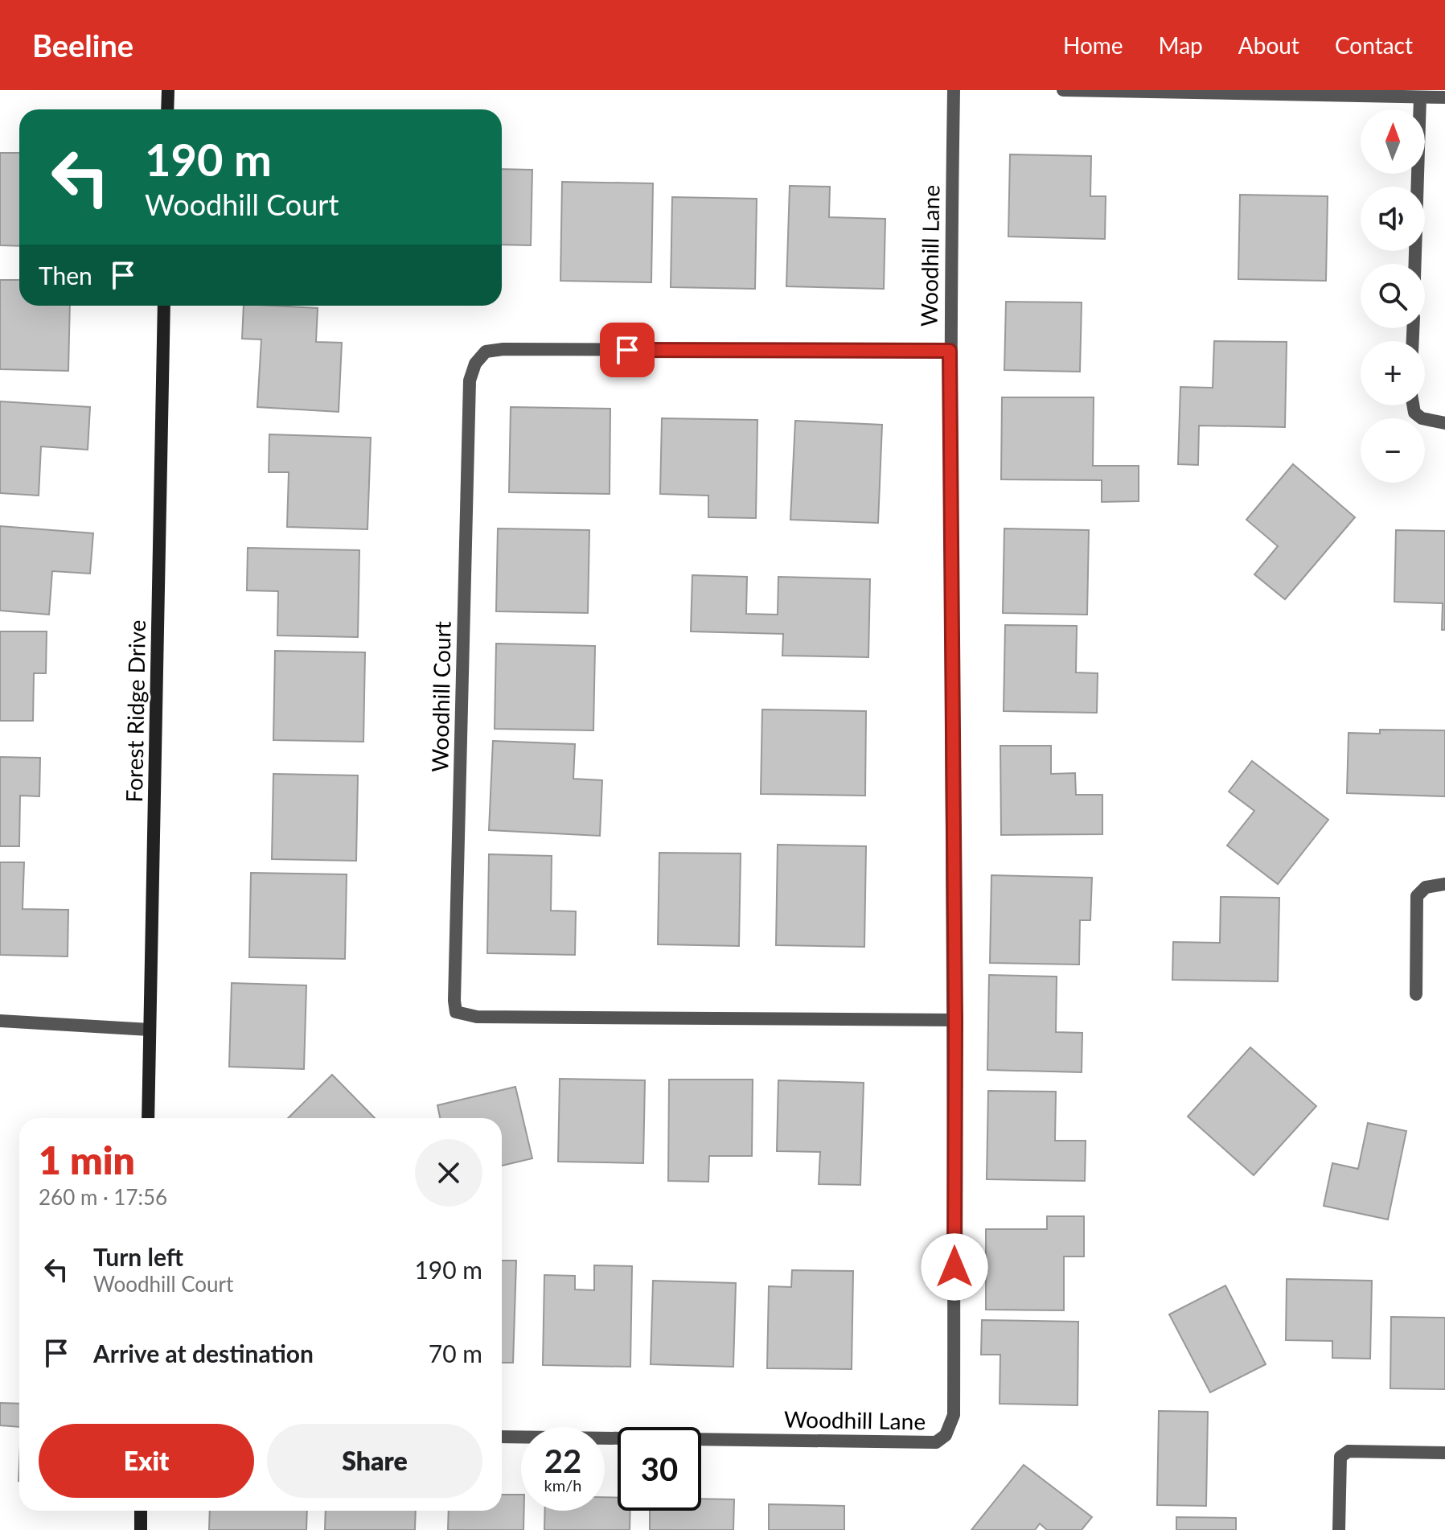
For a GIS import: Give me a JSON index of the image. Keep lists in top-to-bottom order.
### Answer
{
  "streets": {
    "main road": ["Forest Ridge Drive"],
    "street": ["Woodhill Lane", "Woodhill Court"]
  },
  "crossings": [
    ["Woodhill Lane", "Woodhill Court"]
  ],
  "north": "top",
  "page": {
    "header": "Beeline",
    "nav": [
      "Home",
      "Map",
      "About",
      "Contact"
    ],
    "map_buttons": ["+", "−"],
    "turn": ["190 m", "Woodhill Court"],
    "then": "Then",
    "heading": ["1 min", "260 m · 17:56"],
    "list": [
      {
        "name": "Turn left",
        "note": "Woodhill Court",
        "value": "190 m"
      },
      {
        "name": "Arrive at destination",
        "value": "70 m"
      }
    ],
    "buttons": ["Exit", "Share"],
    "speed": "22 km/h",
    "limit": "30"
  }
}
